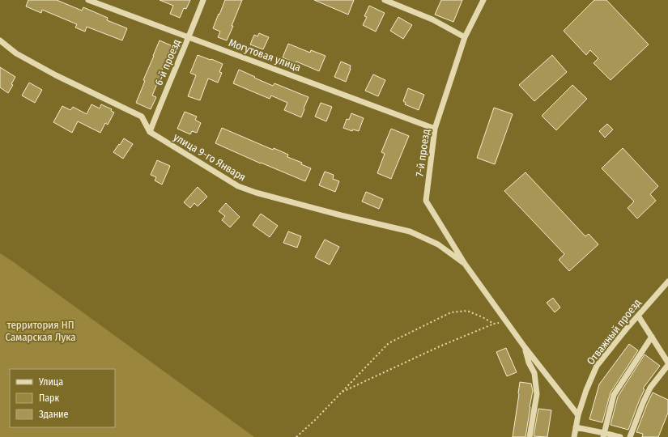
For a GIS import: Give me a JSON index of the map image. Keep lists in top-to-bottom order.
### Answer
{
  "streets": {
    "street": [
      "Могутовая улица",
      "6-й проезд",
      "7-й проезд",
      "улица 9-го Января",
      "Отважный проезд"
    ]
  },
  "crossings": [
    ["Могутовая улица", "6-й проезд"],
    ["Могутовая улица", "7-й проезд"],
    ["6-й проезд", "улица 9-го Января"],
    ["7-й проезд", "улица 9-го Января"]
  ],
  "parks": ["территория НП Самарская Лука"],
  "legend": ["Улица", "Парк", "Здание"]
}
